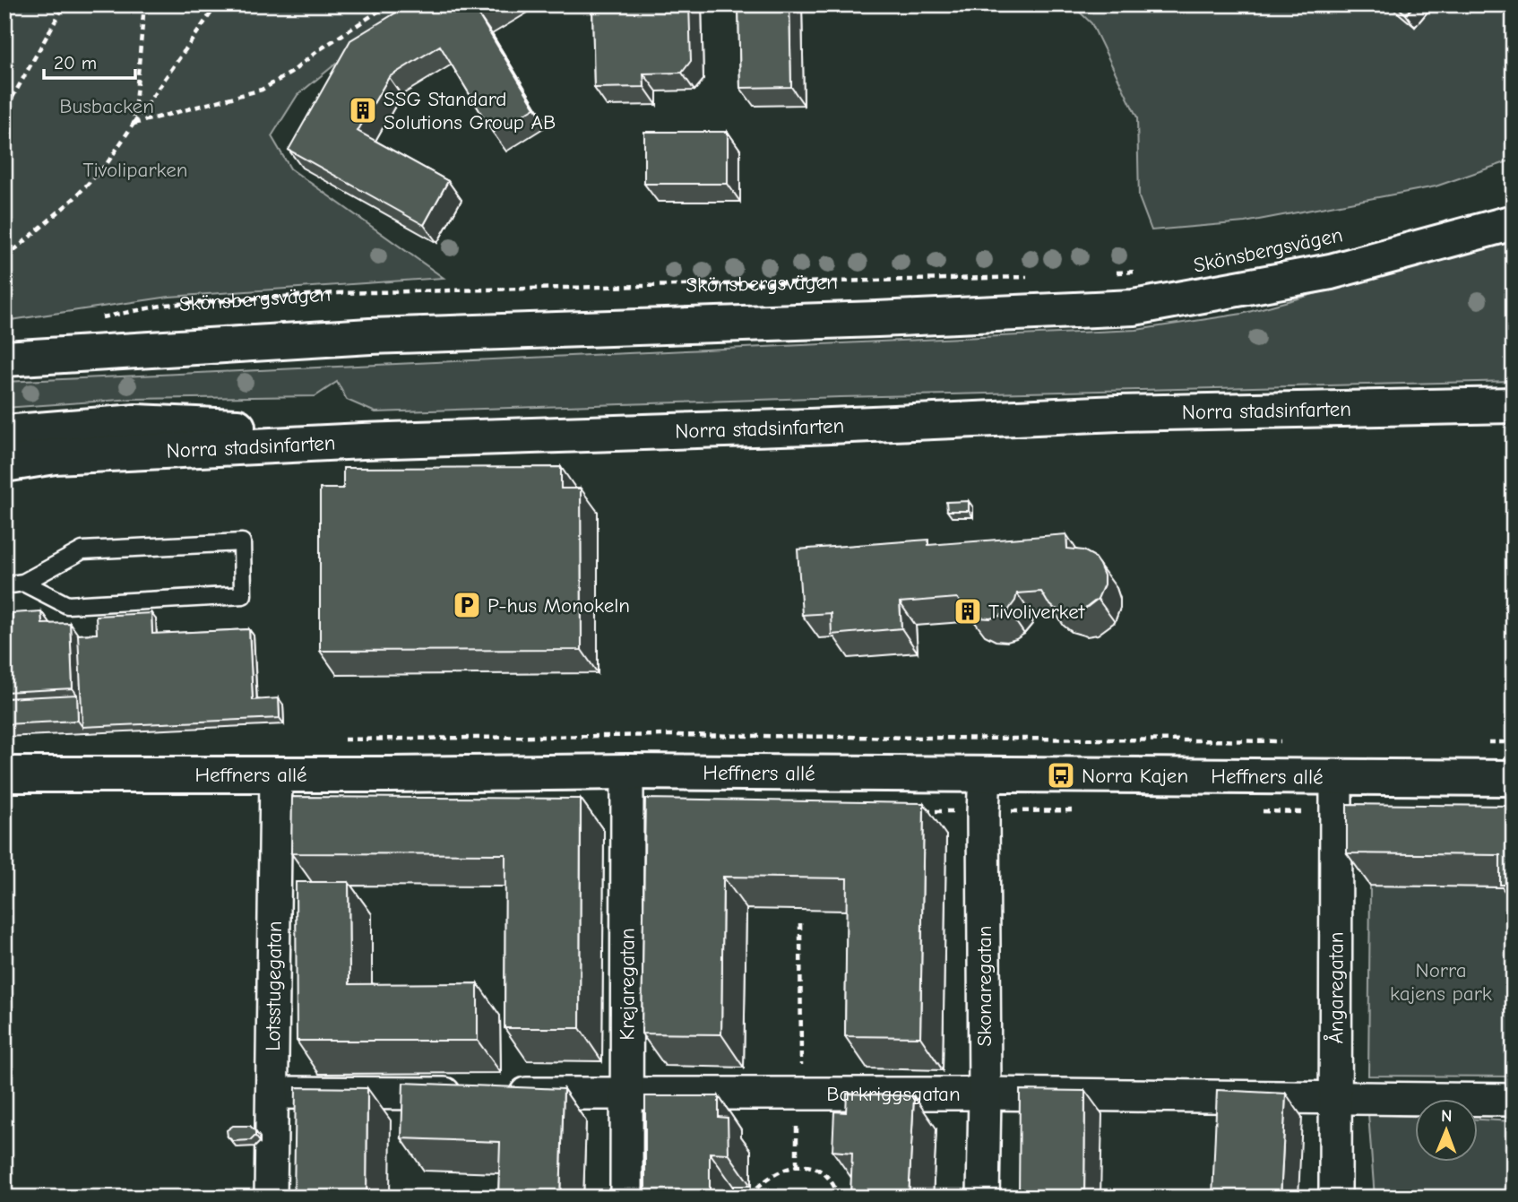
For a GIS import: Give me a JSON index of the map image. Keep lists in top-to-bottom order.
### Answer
{
  "streets": {
    "street": [
      "Skönsbergsvägen",
      "Norra stadsinfarten",
      "Heffners allé",
      "Krejaregatan",
      "Lotsstugegatan",
      "Skonaregatan",
      "Ångaregatan",
      "Barkriggsgatan"
    ]
  },
  "crossings": [
    ["Heffners allé", "Krejaregatan"],
    ["Heffners allé", "Lotsstugegatan"],
    ["Heffners allé", "Skonaregatan"],
    ["Heffners allé", "Ångaregatan"],
    ["Krejaregatan", "Barkriggsgatan"],
    ["Lotsstugegatan", "Barkriggsgatan"],
    ["Skonaregatan", "Barkriggsgatan"],
    ["Ångaregatan", "Barkriggsgatan"]
  ],
  "parks": ["Busbacken", "Tivoliparken", "Norra kajens park"],
  "places": {
    "building": ["SSG Standard Solutions Group AB", "Tivoliverket"],
    "parking": ["P-hus Monokeln"],
    "bus stop": ["Norra Kajen"]
  },
  "scale_bar": "20 m",
  "north": "top"
}
